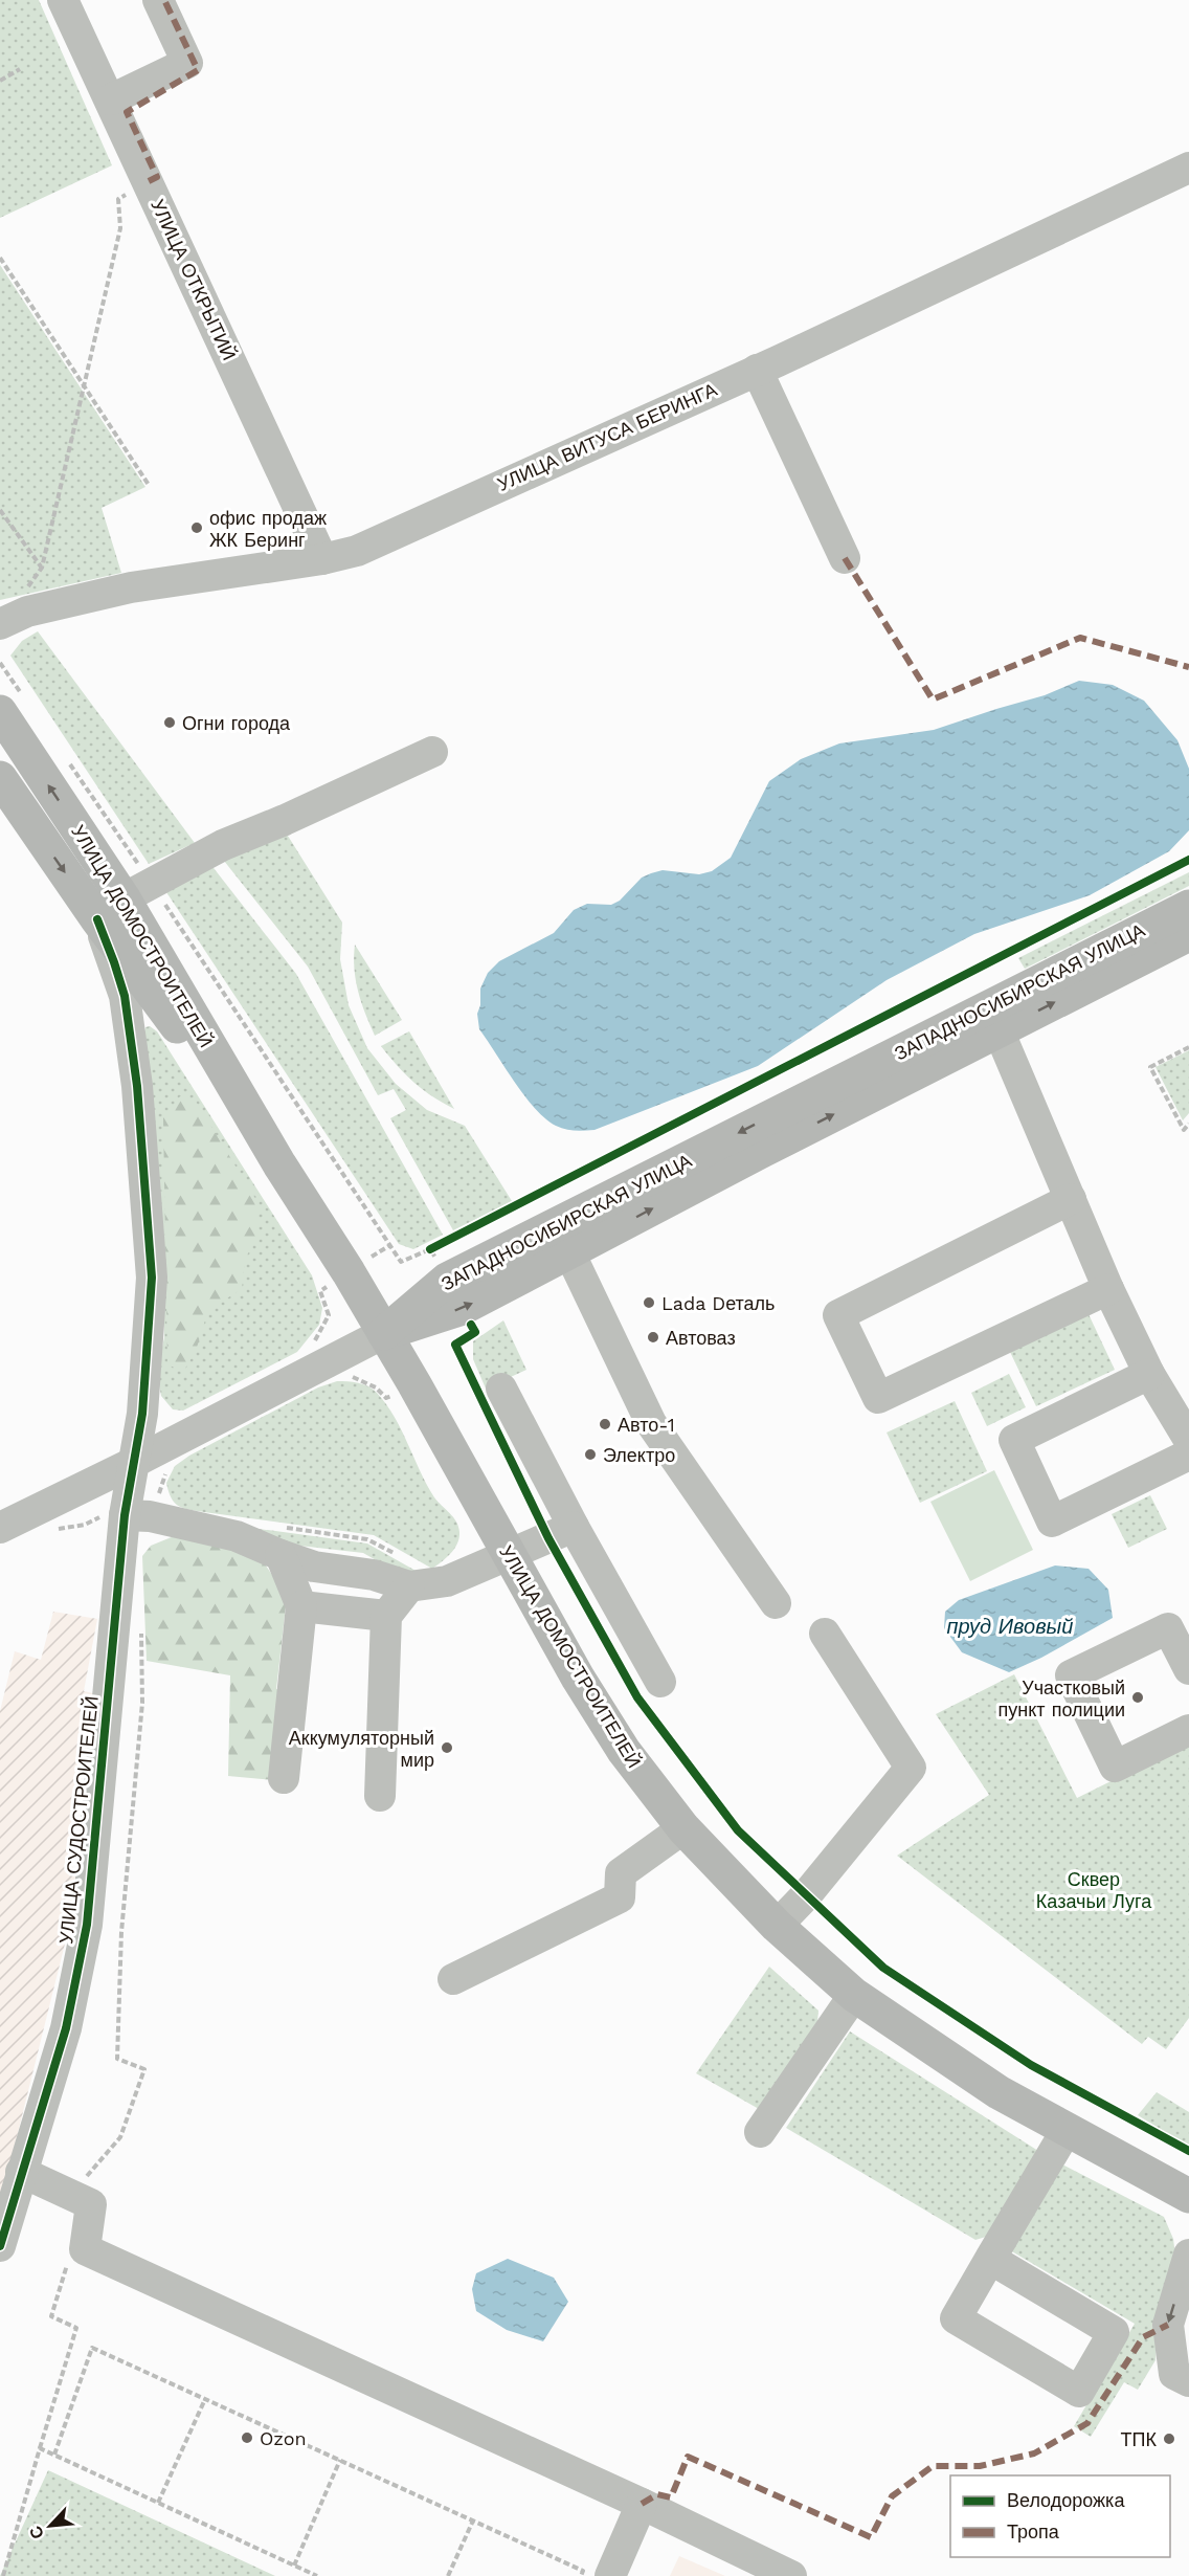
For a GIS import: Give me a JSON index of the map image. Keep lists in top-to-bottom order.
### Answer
{
  "streets": {
    "main road": ["УЛИЦА ДОМОСТРОИТЕЛЕЙ", "ЗАПАДНОСИБИРСКАЯ УЛИЦА"],
    "street": ["УЛИЦА ОТКРЫТИЙ", "УЛИЦА ВИТУСА БЕРИНГА", "УЛИЦА СУДОСТРОИТЕЛЕЙ"]
  },
  "crossings": [
    ["УЛИЦА ОТКРЫТИЙ", "УЛИЦА ВИТУСА БЕРИНГА"],
    ["УЛИЦА ДОМОСТРОИТЕЛЕЙ", "ЗАПАДНОСИБИРСКАЯ УЛИЦА"],
    ["УЛИЦА ДОМОСТРОИТЕЛЕЙ", "УЛИЦА СУДОСТРОИТЕЛЕЙ"]
  ],
  "water": ["пруд Ивовый"],
  "parks": ["Сквер Казачьи Луга"],
  "places": [
    "офис продаж ЖК Беринг",
    "Огни города",
    "Lada Dеталь",
    "Автоваз",
    "Авто-1",
    "Электро",
    "Участковый пункт полиции",
    "Аккумуляторный мир",
    "Ozon",
    "ТПК"
  ],
  "legend": ["Велодорожка", "Тропа"],
  "north": "bottom left"
}
